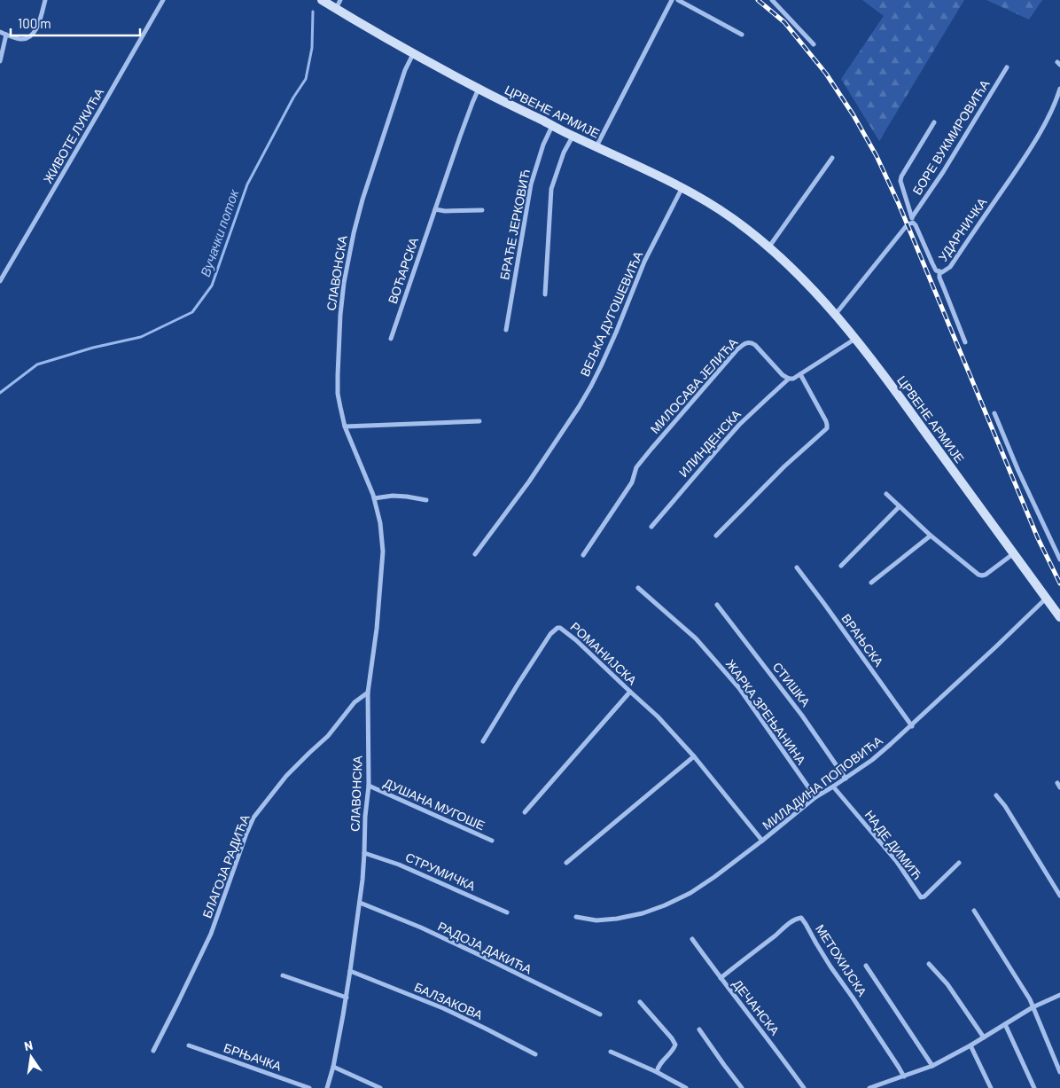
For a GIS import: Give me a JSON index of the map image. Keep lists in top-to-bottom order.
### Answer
{
  "streets": {
    "main road": ["ЦРВЕНЕ АРМИЈЕ"],
    "street": [
      "ЖИВОТЕ ЛУКИЋА",
      "БОРЕ ВУКМИРОВИЋА",
      "БРАЋЕ ЈЕРКОВИЋ",
      "УДАРНИЧКА",
      "ВОЋАРСКА",
      "СЛАВОНСКА",
      "ВЕЉКА ДУГОШЕВИЋА",
      "МИЛОСАВА ЈЕЛИЋА",
      "ИЛИНДЕНСКА",
      "ВРАЊСКА",
      "РОМАНИЈСКА",
      "СТИШКА",
      "ЖАРКА ЗРЕЊАНИНА",
      "МИЛАДИНА ПОПОВИЋА",
      "ДУШАНА МУГОШЕ",
      "НАДЕ ДИМИЋ",
      "БЛАГОЈА РАДИЋА",
      "СТРУМИЧКА",
      "РАДОЈА ДАКИЋА",
      "МЕТОХИЈСКА",
      "БАЛЗАКОВА",
      "ДЕЧАНСКА",
      "БРЊАЧКА"
    ]
  },
  "crossings": [
    ["ЦРВЕНЕ АРМИЈЕ", "БРАЋЕ ЈЕРКОВИЋ"],
    ["ЦРВЕНЕ АРМИЈЕ", "ВОЋАРСКА"],
    ["ЦРВЕНЕ АРМИЈЕ", "СЛАВОНСКА"],
    ["ЦРВЕНЕ АРМИЈЕ", "ВЕЉКА ДУГОШЕВИЋА"],
    ["ЦРВЕНЕ АРМИЈЕ", "МИЛАДИНА ПОПОВИЋА"],
    ["БОРЕ ВУКМИРОВИЋА", "УДАРНИЧКА"],
    ["СЛАВОНСКА", "ДУШАНА МУГОШЕ"],
    ["СЛАВОНСКА", "БЛАГОЈА РАДИЋА"],
    ["СЛАВОНСКА", "СТРУМИЧКА"],
    ["СЛАВОНСКА", "РАДОЈА ДАКИЋА"],
    ["СЛАВОНСКА", "БАЛЗАКОВА"],
    ["МИЛОСАВА ЈЕЛИЋА", "ИЛИНДЕНСКА"],
    ["ВРАЊСКА", "МИЛАДИНА ПОПОВИЋА"],
    ["РОМАНИЈСКА", "МИЛАДИНА ПОПОВИЋА"],
    ["СТИШКА", "МИЛАДИНА ПОПОВИЋА"],
    ["ЖАРКА ЗРЕЊАНИНА", "МИЛАДИНА ПОПОВИЋА"],
    ["МИЛАДИНА ПОПОВИЋА", "НАДЕ ДИМИЋ"],
    ["МЕТОХИЈСКА", "ДЕЧАНСКА"]
  ],
  "water": ["Вучачки поток"],
  "scale_bar": "100 m",
  "north": "top"
}
